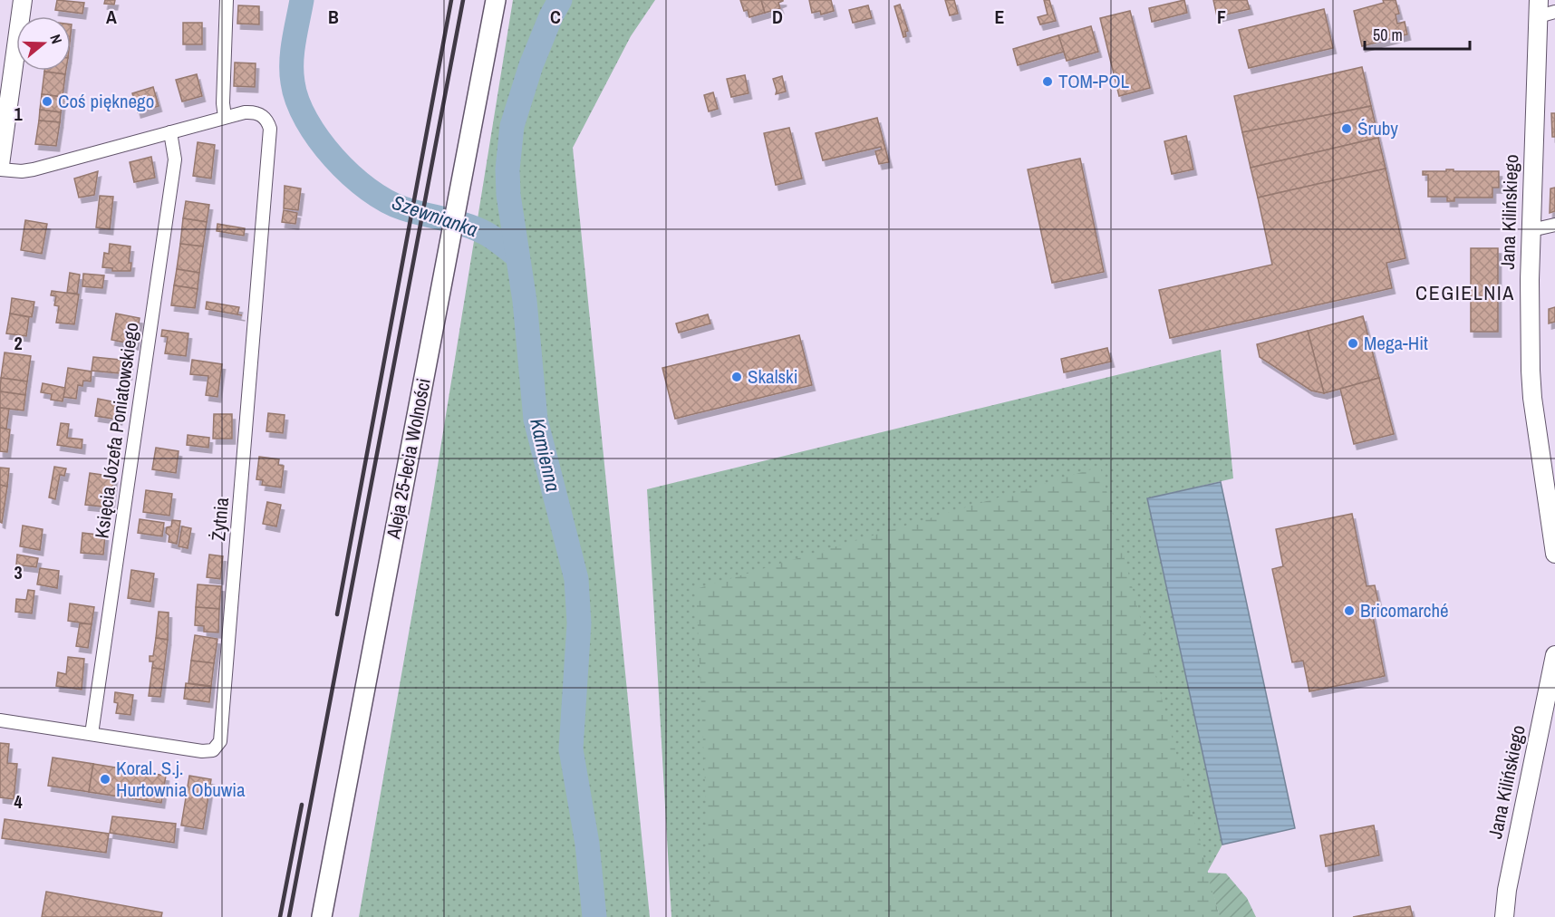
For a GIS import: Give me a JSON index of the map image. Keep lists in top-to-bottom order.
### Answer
{
  "streets": {
    "main road": ["Aleja 25-lecia Wolności"],
    "street": ["Jana Kilińskiego", "Księcia Józefa Poniatowskiego", "Żytnia"]
  },
  "crossings": [
    ["Księcia Józefa Poniatowskiego", "Żytnia"]
  ],
  "districts": ["CEGIELNIA"],
  "water": ["Szewnianka", "Kamienna"],
  "places": [
    "TOM-POL",
    "Coś pięknego",
    "Śruby",
    "Mega-Hit",
    "Skalski",
    "Bricomarché",
    "Koral. S.j. Hurtownia Obuwia"
  ],
  "scale_bar": "50 m",
  "north": "right",
  "grid": {
    "columns": [
      "A",
      "B",
      "C",
      "D",
      "E",
      "F"
    ],
    "rows": [
      "1",
      "2",
      "3",
      "4"
    ]
  }
}
